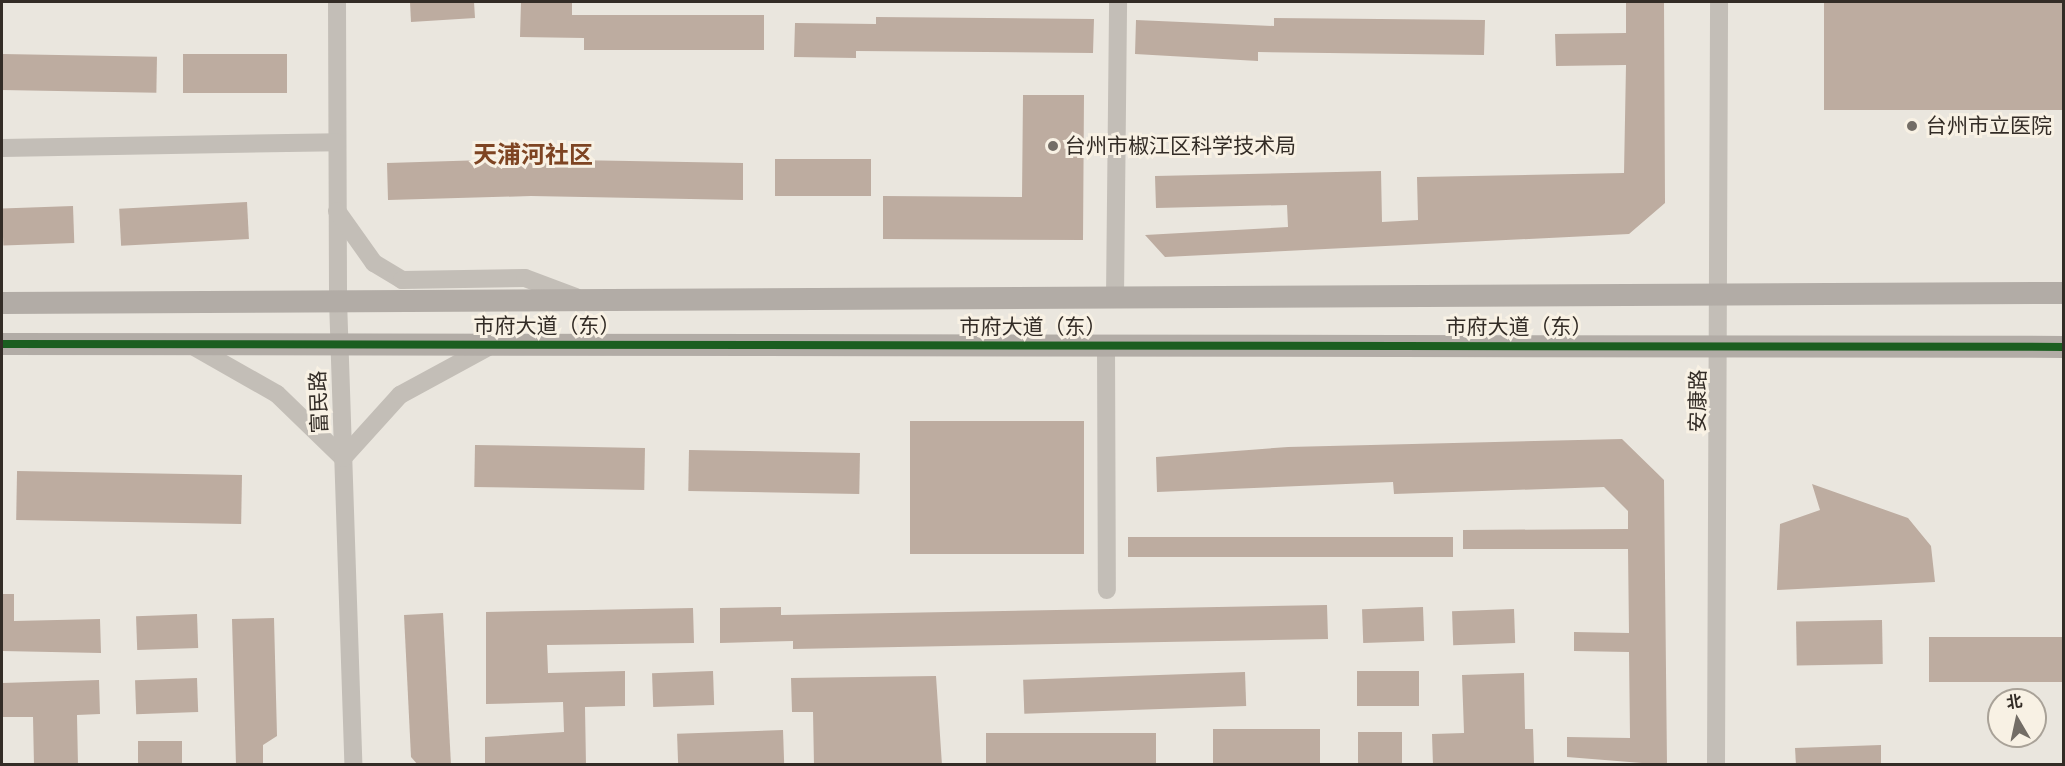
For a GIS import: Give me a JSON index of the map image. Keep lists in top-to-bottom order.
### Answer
{
  "streets": {
    "main road": ["市府大道（东）"],
    "street": ["安康路", "富民路"]
  },
  "crossings": [
    ["市府大道（东）", "安康路"],
    ["市府大道（东）", "富民路"]
  ],
  "districts": ["天浦河社区"],
  "places": ["台州市立医院", "台州市椒江区科学技术局"],
  "north": "top"
}
